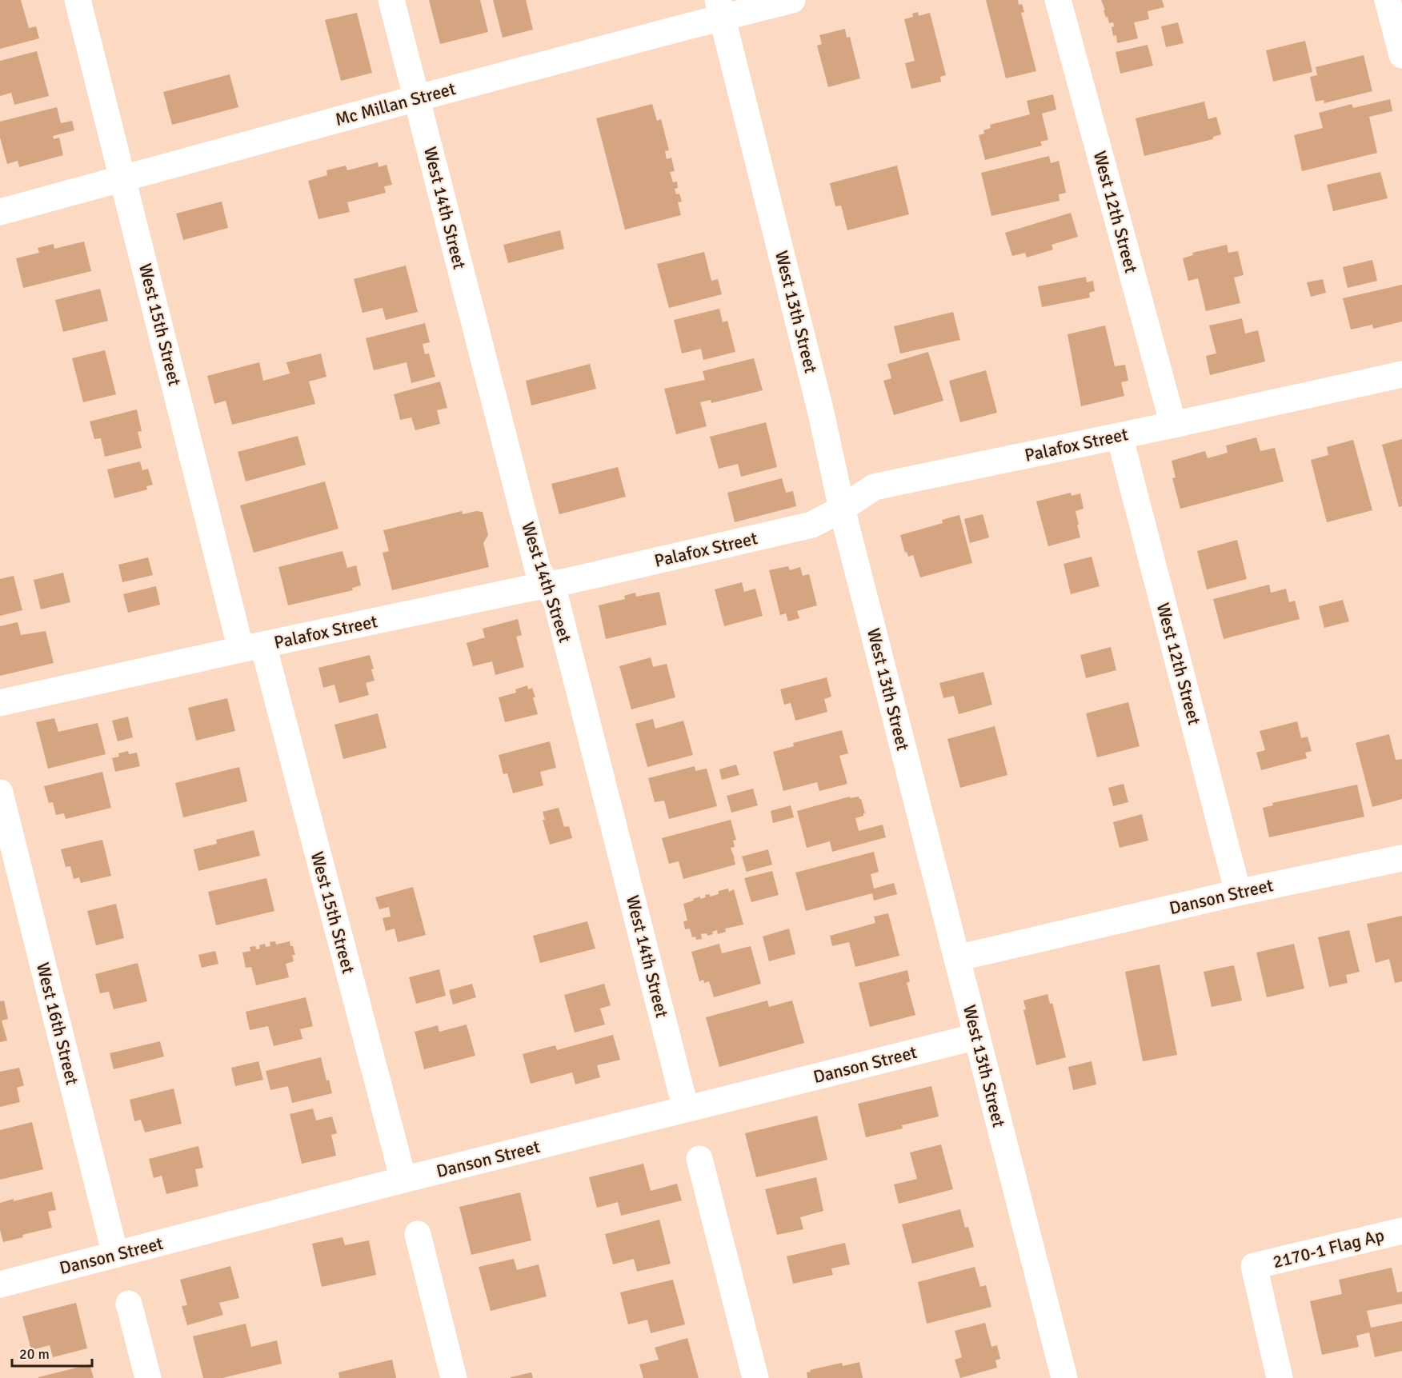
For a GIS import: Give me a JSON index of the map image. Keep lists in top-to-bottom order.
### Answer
{
  "streets": {
    "street": [
      "Mc Millan Street",
      "West 14th Street",
      "West 12th Street",
      "West 13th Street",
      "West 15th Street",
      "Palafox Street",
      "Danson Street",
      "West 16th Street",
      "2170-1 Flag Ap"
    ]
  },
  "crossings": [
    ["Mc Millan Street", "West 14th Street"],
    ["Mc Millan Street", "West 13th Street"],
    ["Mc Millan Street", "West 15th Street"],
    ["West 14th Street", "Palafox Street"],
    ["West 14th Street", "Danson Street"],
    ["West 12th Street", "Palafox Street"],
    ["West 12th Street", "Danson Street"],
    ["West 13th Street", "Palafox Street"],
    ["West 13th Street", "Danson Street"],
    ["West 15th Street", "Palafox Street"],
    ["West 15th Street", "Danson Street"],
    ["Danson Street", "West 16th Street"]
  ],
  "scale_bar": "20 m"
}
